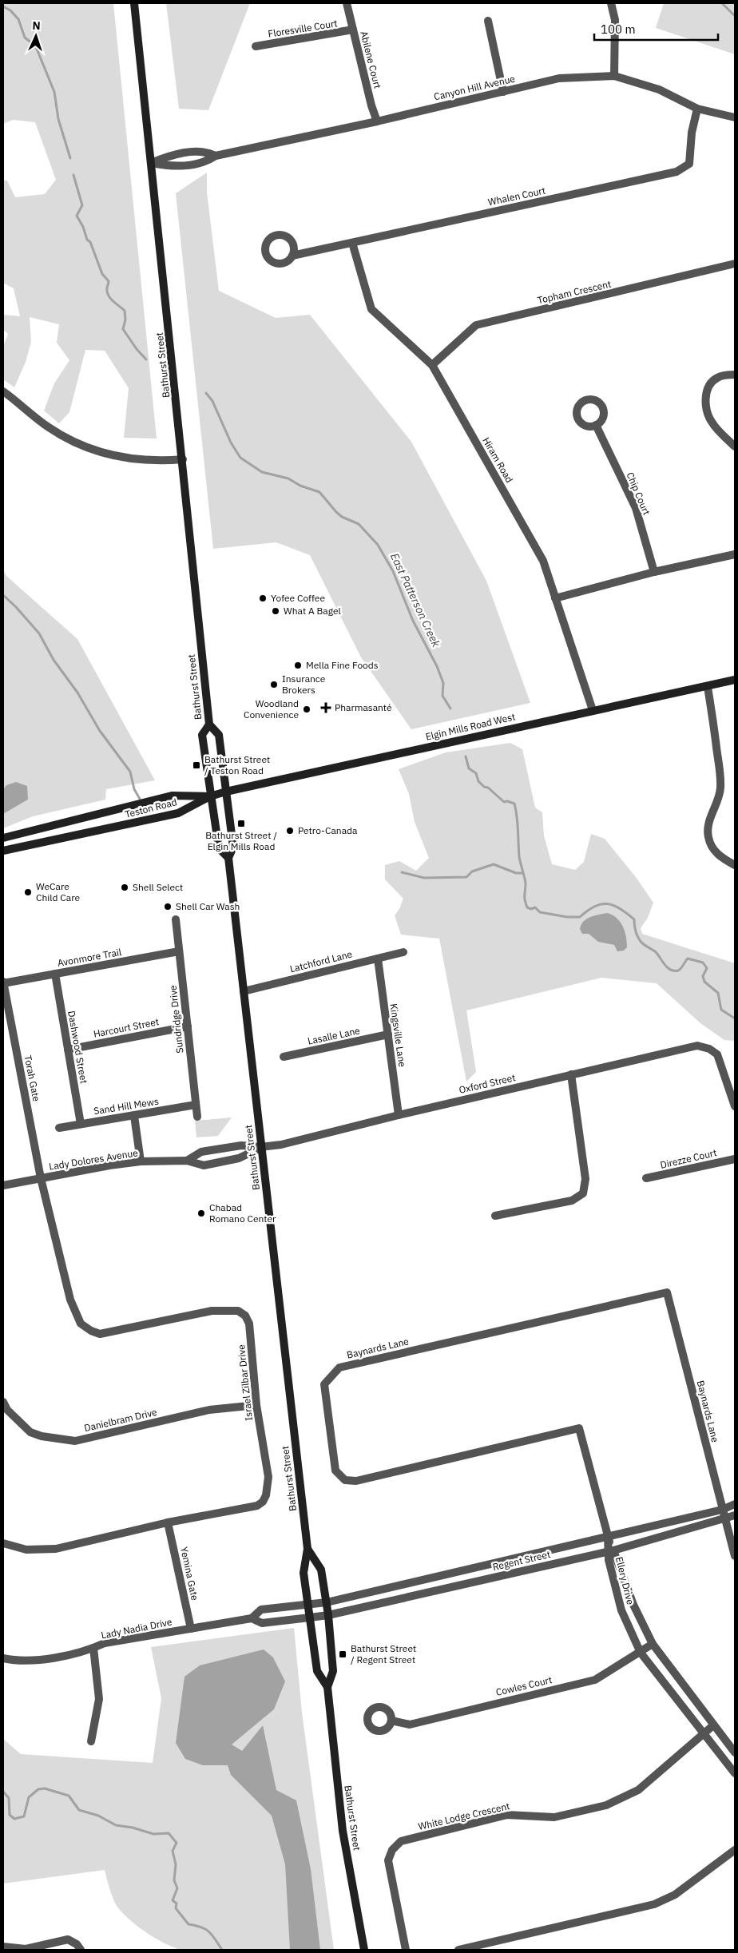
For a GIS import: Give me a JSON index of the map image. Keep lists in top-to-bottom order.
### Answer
{
  "streets": {
    "main road": ["Bathurst Street", "Elgin Mills Road West", "Teston Road"],
    "street": [
      "Floresville Court",
      "Abilene Court",
      "Canyon Hill Avenue",
      "Whalen Court",
      "Topham Crescent",
      "Hiram Road",
      "Chip Court",
      "Avonmore Trail",
      "Latchford Lane",
      "Sundridge Drive",
      "Harcourt Street",
      "Kingsville Lane",
      "Lasalle Lane",
      "Dashwood Street",
      "Torah Gate",
      "Oxford Street",
      "Sand Hill Mews",
      "Direzze Court",
      "Lady Dolores Avenue",
      "Baynards Lane",
      "Israel Zilbar Drive",
      "Danielbram Drive",
      "Regent Street",
      "Yemina Gate",
      "Ellery Drive",
      "Lady Nadia Drive",
      "Cowles Court",
      "White Lodge Crescent"
    ]
  },
  "crossings": [
    ["Floresville Court", "Abilene Court"],
    ["Abilene Court", "Canyon Hill Avenue"],
    ["Canyon Hill Avenue", "Whalen Court"],
    ["Canyon Hill Avenue", "Bathurst Street"],
    ["Whalen Court", "Hiram Road"],
    ["Topham Crescent", "Hiram Road"],
    ["Bathurst Street", "Elgin Mills Road West"],
    ["Bathurst Street", "Teston Road"],
    ["Bathurst Street", "Latchford Lane"],
    ["Bathurst Street", "Oxford Street"],
    ["Bathurst Street", "Lady Dolores Avenue"],
    ["Bathurst Street", "Regent Street"],
    ["Bathurst Street", "Lady Nadia Drive"],
    ["Hiram Road", "Elgin Mills Road West"],
    ["Elgin Mills Road West", "Teston Road"],
    ["Avonmore Trail", "Sundridge Drive"],
    ["Avonmore Trail", "Dashwood Street"],
    ["Avonmore Trail", "Torah Gate"],
    ["Latchford Lane", "Kingsville Lane"],
    ["Sundridge Drive", "Harcourt Street"],
    ["Sundridge Drive", "Sand Hill Mews"],
    ["Harcourt Street", "Dashwood Street"],
    ["Kingsville Lane", "Lasalle Lane"],
    ["Kingsville Lane", "Oxford Street"],
    ["Dashwood Street", "Sand Hill Mews"],
    ["Torah Gate", "Lady Dolores Avenue"],
    ["Torah Gate", "Israel Zilbar Drive"],
    ["Oxford Street", "Lady Dolores Avenue"],
    ["Lady Dolores Avenue", "Israel Zilbar Drive"],
    ["Baynards Lane", "Regent Street"],
    ["Baynards Lane", "Ellery Drive"],
    ["Israel Zilbar Drive", "Danielbram Drive"],
    ["Israel Zilbar Drive", "Yemina Gate"],
    ["Regent Street", "Ellery Drive"],
    ["Regent Street", "Lady Nadia Drive"],
    ["Yemina Gate", "Lady Nadia Drive"],
    ["Ellery Drive", "Cowles Court"],
    ["Ellery Drive", "White Lodge Crescent"]
  ],
  "water": ["East Patterson Creek"],
  "places": {
    "other": [
      "Yofee Coffee",
      "What A Bagel",
      "Mella Fine Foods",
      "Insurance Brokers",
      "Woodland Convenience",
      "Petro-Canada",
      "Shell Select",
      "WeCare Child Care",
      "Shell Car Wash",
      "Chabad Romano Center"
    ],
    "health": ["Pharmasanté"],
    "transit": ["Bathurst Street / Teston Road", "Bathurst Street / Elgin Mills Road", "Bathurst Street / Regent Street"]
  },
  "scale_bar": "100 m",
  "north": "top"
}
